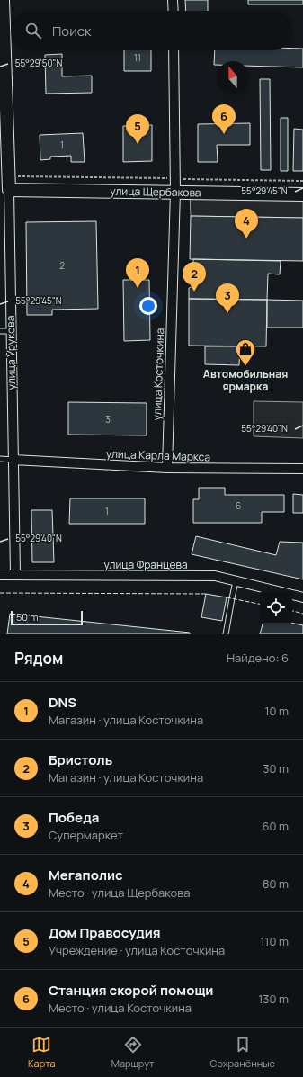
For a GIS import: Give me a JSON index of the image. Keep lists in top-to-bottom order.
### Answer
{
  "streets": {
    "street": [
      "улица Щербакова",
      "улица Урукова",
      "улица Косточкина",
      "улица Карла Маркса",
      "улица Францева"
    ]
  },
  "crossings": [
    ["улица Щербакова", "улица Урукова"],
    ["улица Щербакова", "улица Косточкина"],
    ["улица Урукова", "улица Карла Маркса"],
    ["улица Урукова", "улица Францева"],
    ["улица Косточкина", "улица Карла Маркса"]
  ],
  "places": {
    "shop": ["Автомобильная ярмарка"]
  },
  "house_numbers": [
    "11",
    "1",
    "2",
    "3",
    "6",
    "1"
  ],
  "scale_bar": "50 m",
  "north": "top",
  "page": {
    "search": "Поиск",
    "pins": [
      "6",
      "5",
      "4",
      "1",
      "2",
      "3"
    ],
    "scale": "50 m",
    "heading": ["Рядом", "Найдено: 6"],
    "list": [
      {
        "mark": "1",
        "name": "DNS",
        "note": "Магазин · улица Косточкина",
        "value": "10 m"
      },
      {
        "mark": "2",
        "name": "Бристоль",
        "note": "Магазин · улица Косточкина",
        "value": "30 m"
      },
      {
        "mark": "3",
        "name": "Победа",
        "note": "Супермаркет",
        "value": "60 m"
      },
      {
        "mark": "4",
        "name": "Мегаполис",
        "note": "Место · улица Щербакова",
        "value": "80 m"
      },
      {
        "mark": "5",
        "name": "Дом Правосудия",
        "note": "Учреждение · улица Косточкина",
        "value": "110 m"
      },
      {
        "mark": "6",
        "name": "Станция скорой помощи",
        "note": "Место · улица Косточкина",
        "value": "130 m"
      }
    ],
    "nav": ["Карта", "Маршрут", "Сохранённые"]
  },
  "coordinates": ["55°29'50\"N", "55°29'45\"N", "55°29'40\"N"]
}
